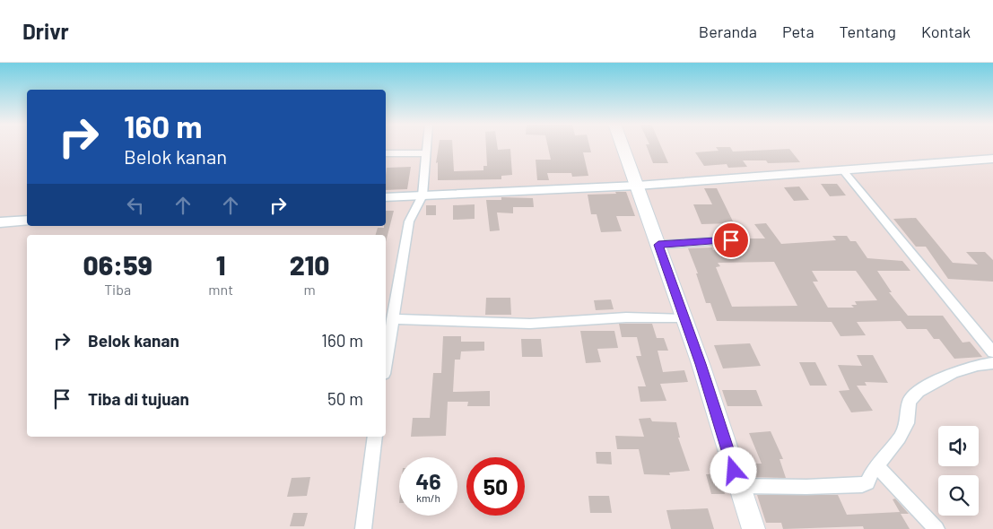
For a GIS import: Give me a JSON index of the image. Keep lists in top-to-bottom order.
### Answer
{
  "page": {
    "header": "Drivr",
    "nav": [
      "Beranda",
      "Peta",
      "Tentang",
      "Kontak"
    ],
    "turn": ["160 m", "Belok kanan"],
    "eta": [
      "06:59",
      "Tiba",
      "1",
      "mnt",
      "210",
      "m"
    ],
    "list": [
      {
        "name": "Belok kanan",
        "value": "160 m"
      },
      {
        "name": "Tiba di tujuan",
        "value": "50 m"
      }
    ],
    "speed": "46 km/h",
    "limit": "50"
  }
}
